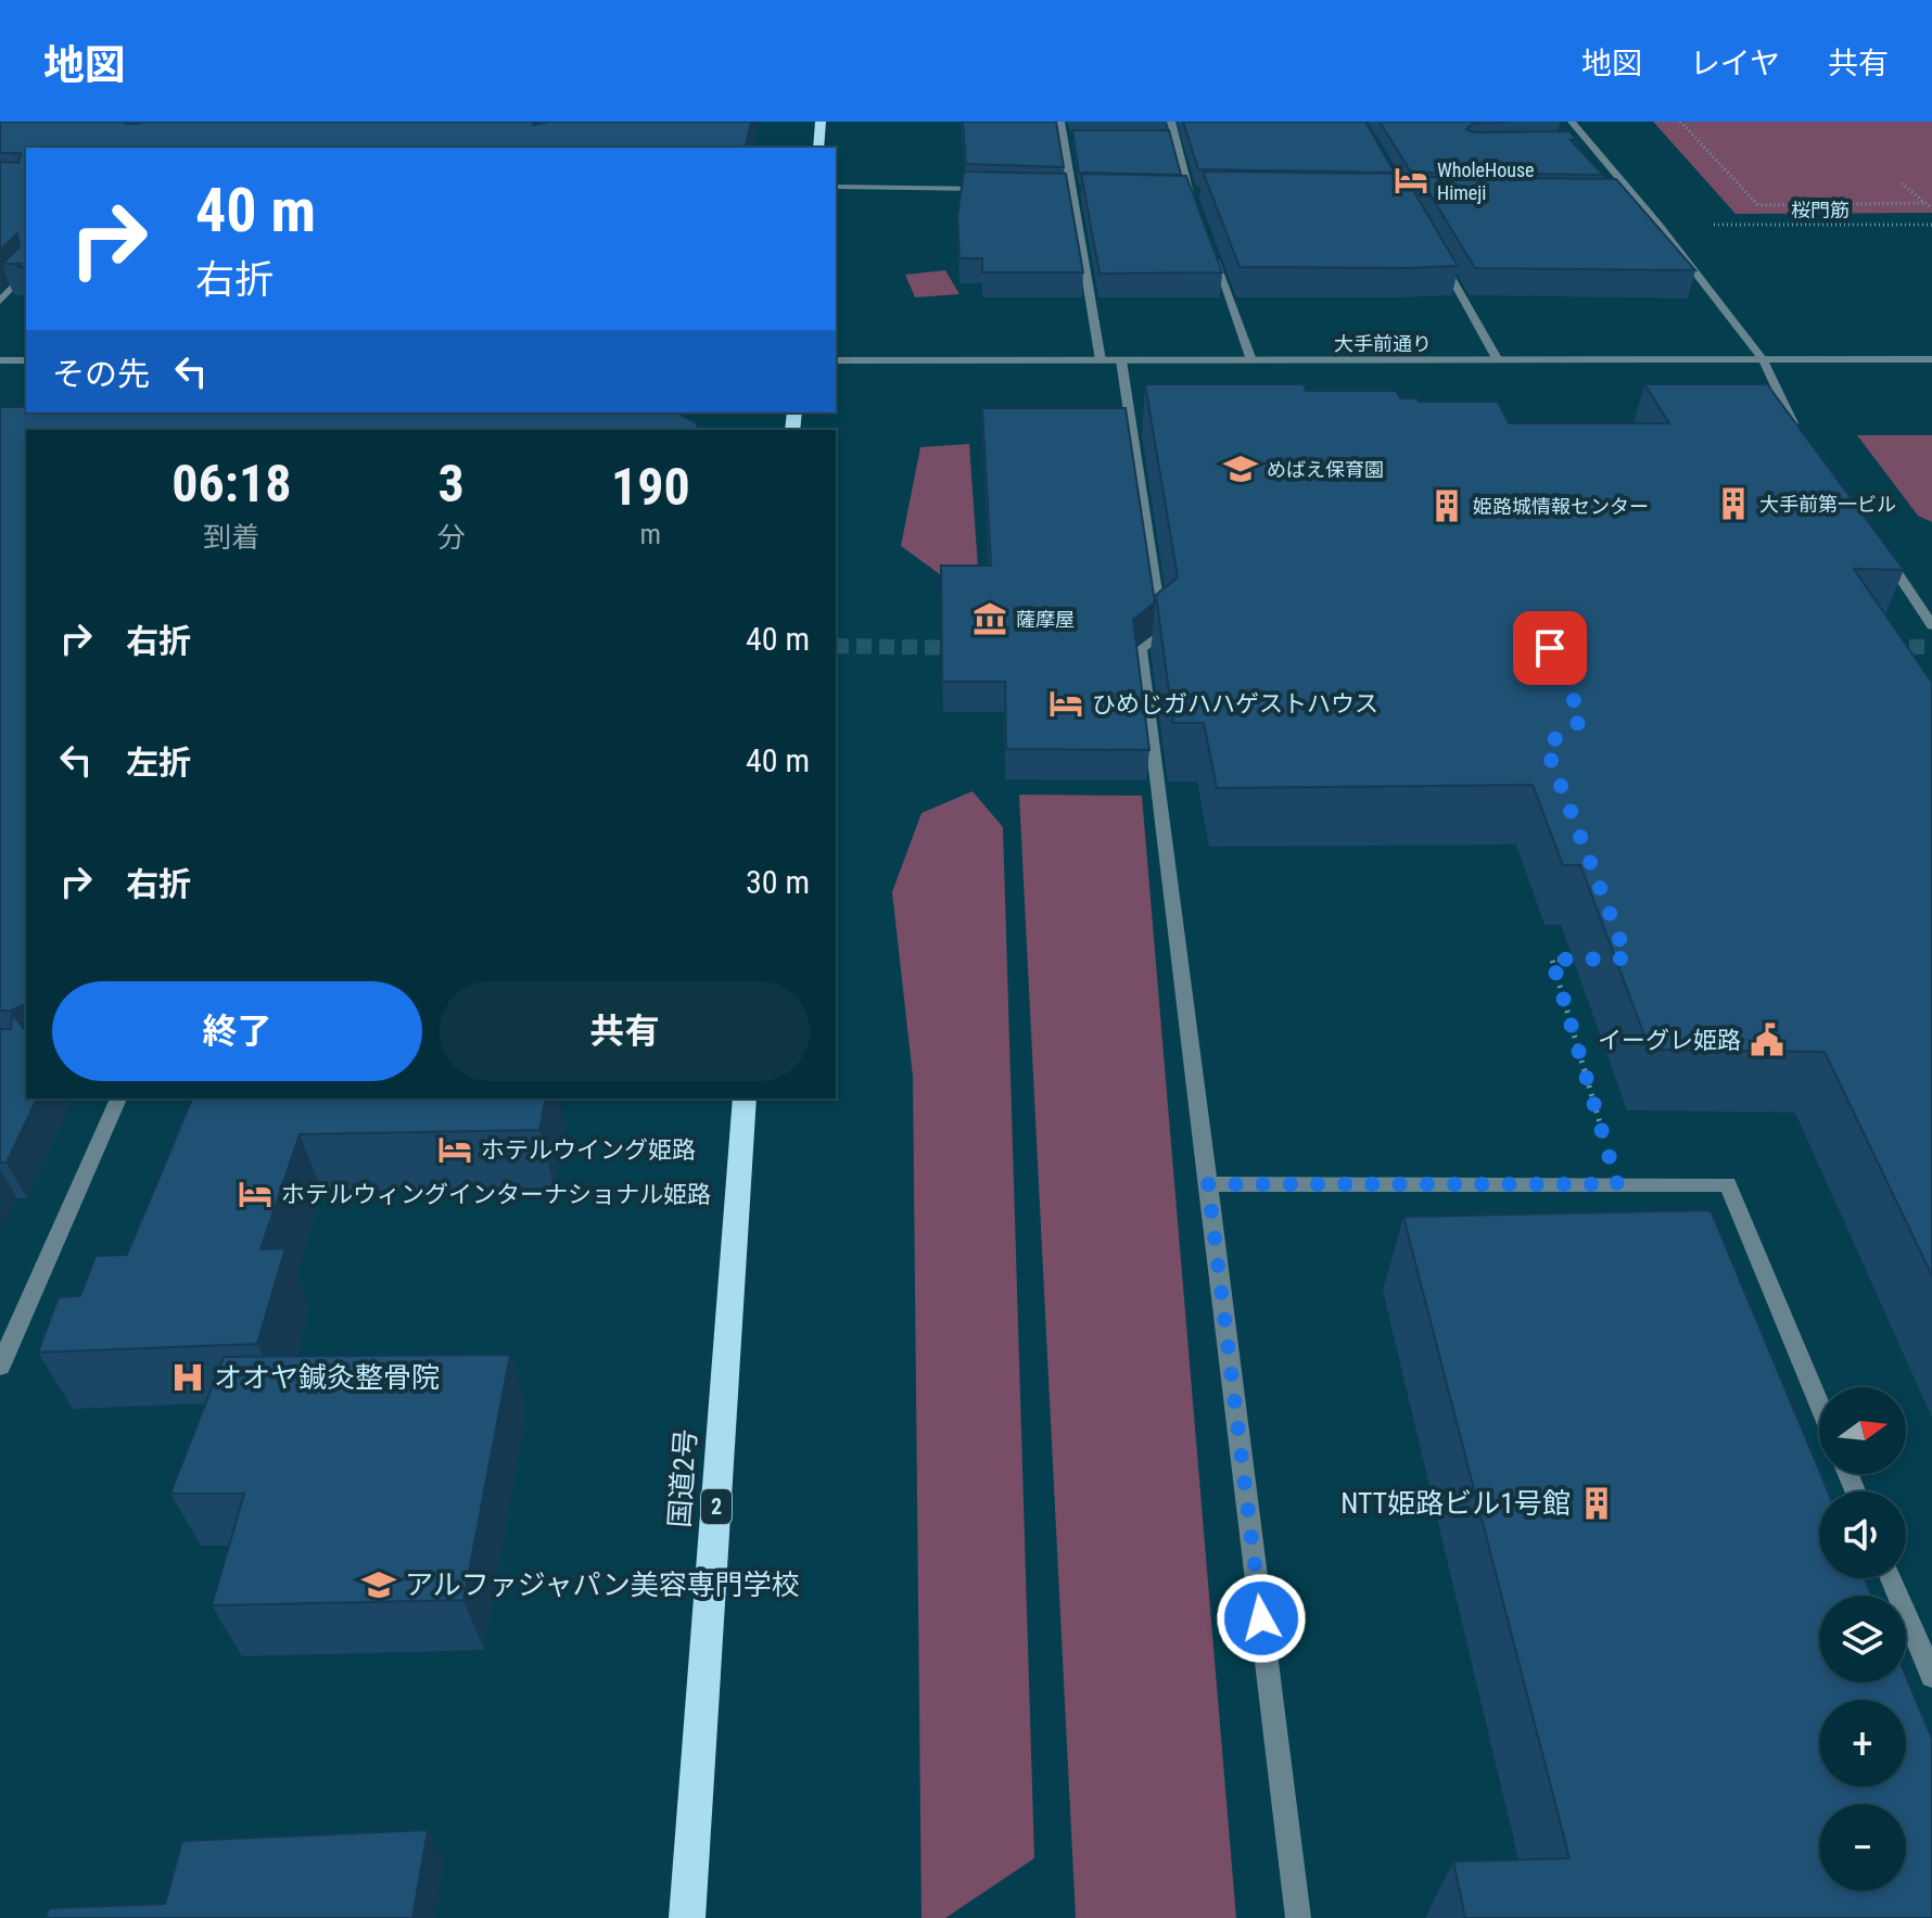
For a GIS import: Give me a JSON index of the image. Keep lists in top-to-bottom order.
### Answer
{
  "streets": {
    "highway": ["国道2号", "2"],
    "street": ["大手前通り"],
    "path": ["桜門筋"]
  },
  "places": {
    "hotel": [
      "WholeHouse Himeji",
      "ひめじガハハゲストハウス",
      "ホテルウイング姫路",
      "ホテルウィングインターナショナル姫路"
    ],
    "school or university": ["めばえ保育園", "アルファジャパン美容専門学校"],
    "building": ["大手前第一ビル", "姫路城情報センター", "NTT姫路ビル1号館"],
    "museum": ["薩摩屋"],
    "public building": ["イーグレ姫路"],
    "hospital": ["オオヤ鍼灸整骨院"]
  },
  "north": "right",
  "page": {
    "header": "地図",
    "nav": ["地図", "レイヤ", "共有"],
    "turn": ["40 m", "右折"],
    "then": "その先",
    "eta": [
      "06:18",
      "到着",
      "3",
      "分",
      "190",
      "m"
    ],
    "list": [
      {
        "name": "右折",
        "value": "40 m"
      },
      {
        "name": "左折",
        "value": "40 m"
      },
      {
        "name": "右折",
        "value": "30 m"
      }
    ],
    "buttons": ["終了", "共有"],
    "map_buttons": ["+", "−"]
  }
}
